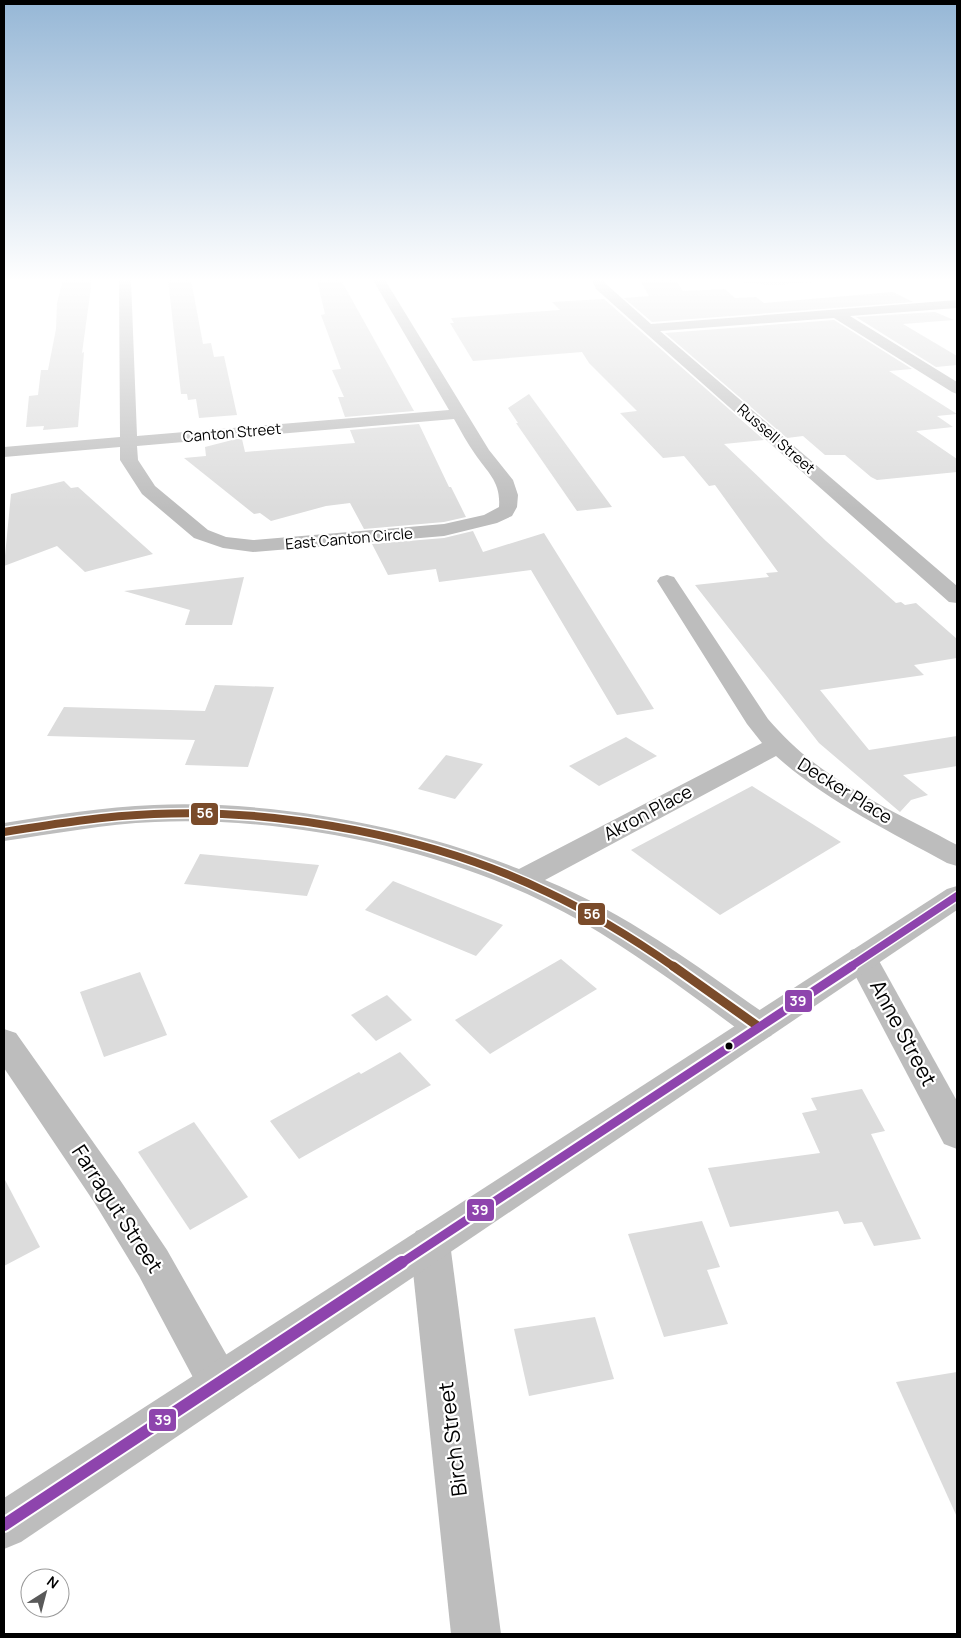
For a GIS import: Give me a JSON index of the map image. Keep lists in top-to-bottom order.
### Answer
{
  "streets": {
    "street": [
      "Canton Street",
      "Russell Street",
      "East Canton Circle",
      "Decker Place",
      "Akron Place",
      "Anne Street",
      "Farragut Street",
      "Birch Street"
    ]
  },
  "crossings": [
    ["Canton Street", "East Canton Circle"],
    ["Decker Place", "Akron Place"]
  ],
  "lines": ["transit line 56", "transit line 39"],
  "north": "top right"
}
